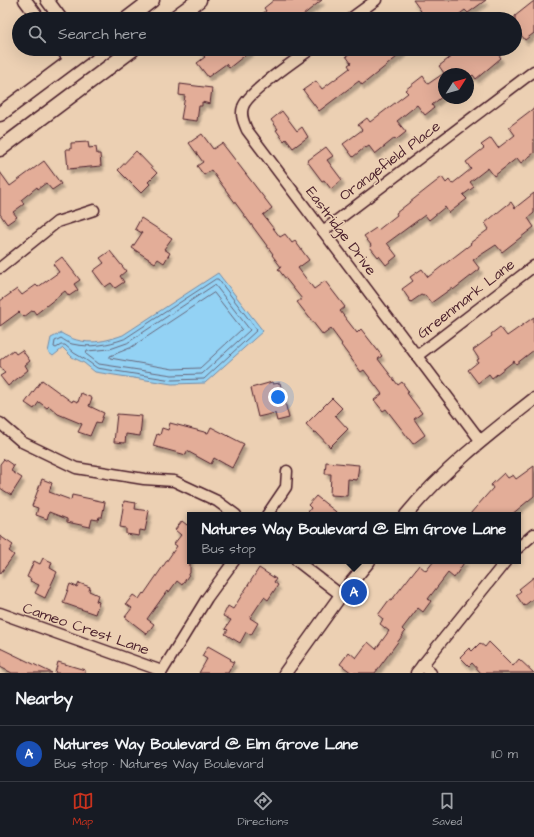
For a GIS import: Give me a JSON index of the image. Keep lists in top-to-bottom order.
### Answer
{
  "streets": {
    "street": [
      "Orangefield Place",
      "Eastridge Drive",
      "Greenmark Lane",
      "Cameo Crest Lane"
    ]
  },
  "crossings": [
    ["Orangefield Place", "Eastridge Drive"],
    ["Eastridge Drive", "Greenmark Lane"]
  ],
  "north": "top right",
  "page": {
    "search": "Search here",
    "popup": ["Natures Way Boulevard @ Elm Grove Lane", "Bus stop"],
    "pins": "A",
    "heading": "Nearby",
    "list": [
      {
        "mark": "A",
        "name": "Natures Way Boulevard @ Elm Grove Lane",
        "note": "Bus stop · Natures Way Boulevard",
        "value": "110 m"
      }
    ],
    "nav": ["Map", "Directions", "Saved"]
  }
}
